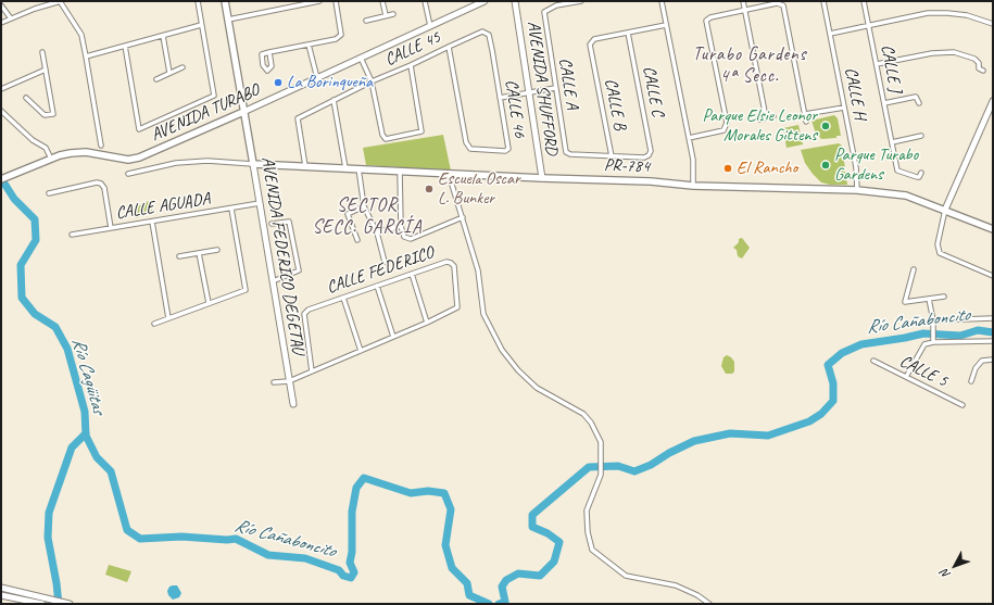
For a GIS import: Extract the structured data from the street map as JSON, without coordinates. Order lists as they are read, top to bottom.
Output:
{
  "streets": {
    "main road": ["AVENIDA TURABO", "PR-784", "AVENIDA FEDERICO DEGETAU"],
    "street": [
      "CALLE 45",
      "CALLE J",
      "CALLE A",
      "AVENIDA SHUFFORD",
      "CALLE C",
      "CALLE H",
      "CALLE B",
      "CALLE 46",
      "CALLE AGUADA",
      "CALLE FEDERICO",
      "CALLE 5"
    ]
  },
  "crossings": [
    ["CALLE 45", "CALLE 46"],
    ["CALLE 45", "PR-784"],
    ["CALLE A", "CALLE C"],
    ["CALLE A", "CALLE B"],
    ["AVENIDA SHUFFORD", "PR-784"],
    ["CALLE C", "CALLE B"],
    ["CALLE H", "PR-784"],
    ["AVENIDA TURABO", "AVENIDA FEDERICO DEGETAU"],
    ["PR-784", "AVENIDA FEDERICO DEGETAU"],
    ["CALLE AGUADA", "AVENIDA FEDERICO DEGETAU"],
    ["AVENIDA FEDERICO DEGETAU", "CALLE FEDERICO"]
  ],
  "districts": ["Turabo Gardens 4ª Secc.", "SECTOR SECC. GARCÍA"],
  "water": ["Río Cañaboncito", "Río Cagüitas"],
  "places": [
    "La Borinqueña",
    "Parque Elsie Leonor Morales Gittens",
    "Parque Turabo Gardens",
    "El Rancho",
    "Escuela Oscar L. Bunker"
  ],
  "north": "bottom left"
}
